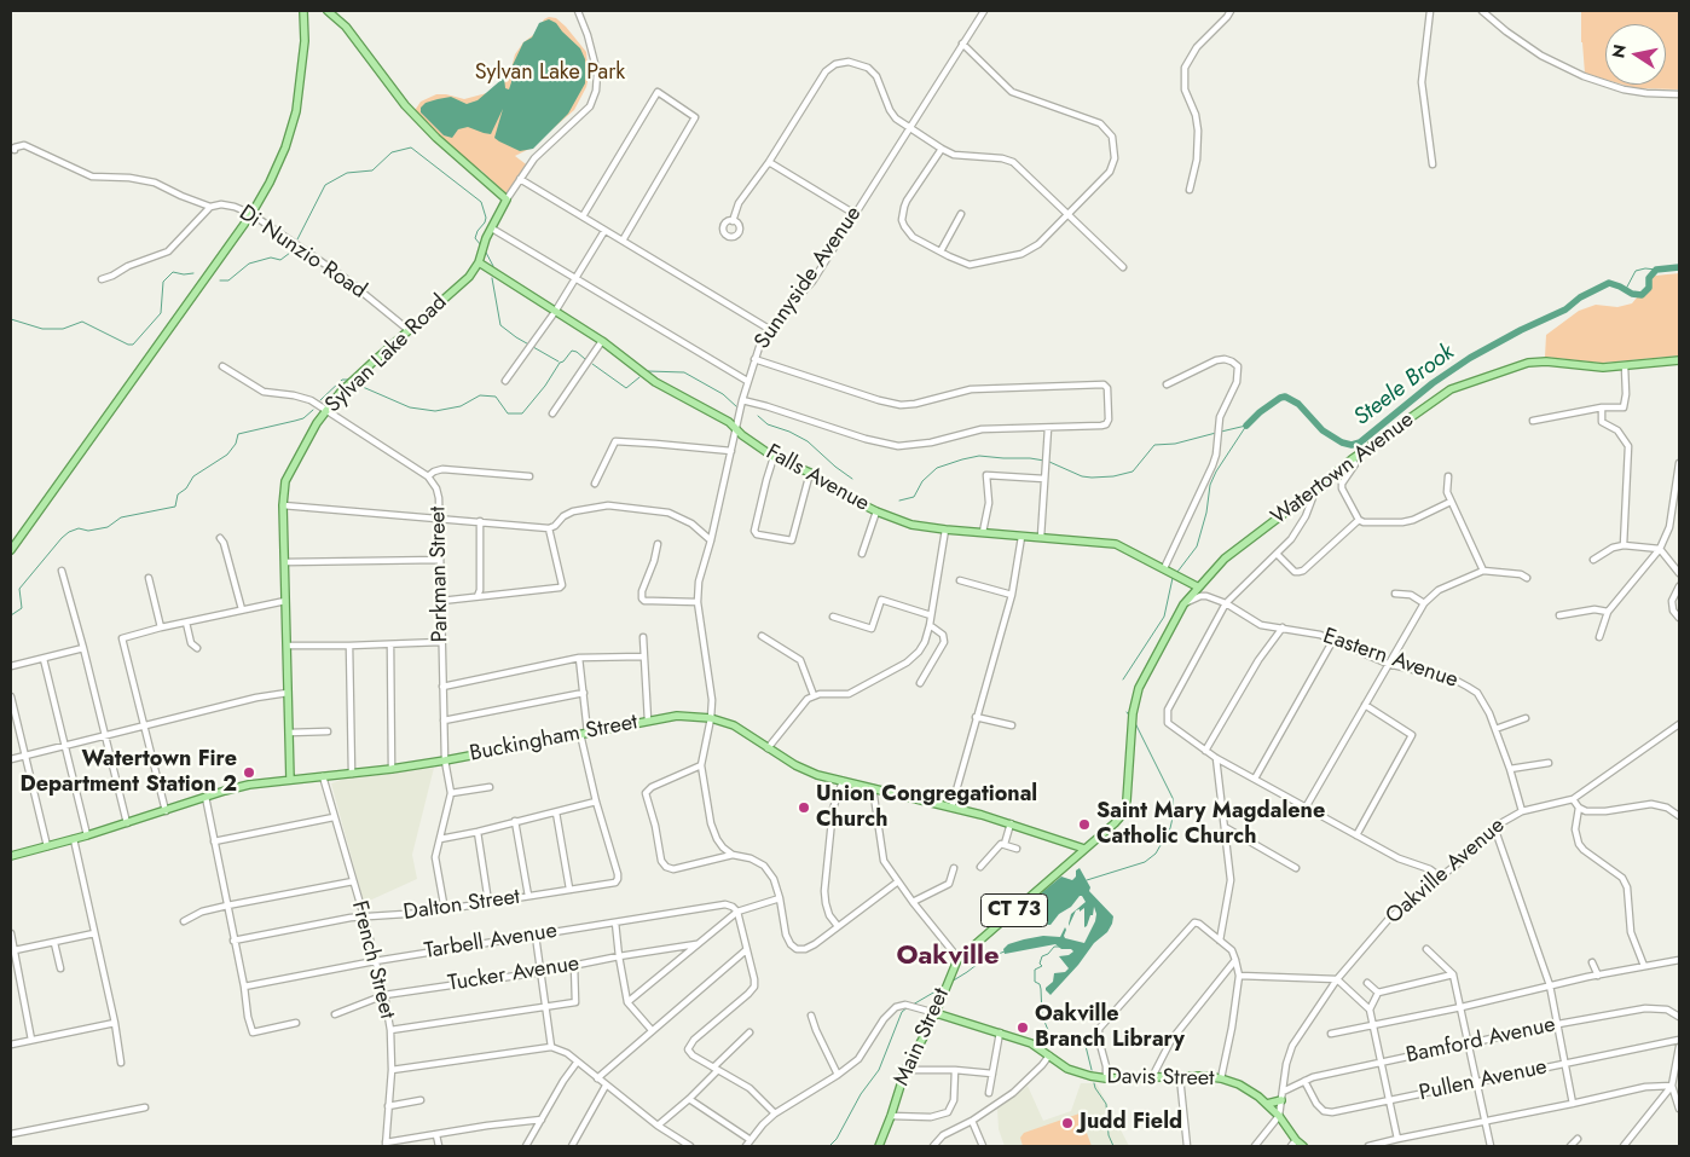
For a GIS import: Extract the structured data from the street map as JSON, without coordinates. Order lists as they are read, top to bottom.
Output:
{
  "streets": {
    "main road": [
      "Sylvan Lake Road",
      "Watertown Avenue",
      "Falls Avenue",
      "Buckingham Street",
      "CT 73",
      "Main Street",
      "Davis Street"
    ],
    "street": [
      "Di Nunzio Road",
      "Sunnyside Avenue",
      "Parkman Street",
      "Eastern Avenue",
      "Oakville Avenue",
      "Dalton Street",
      "Tarbell Avenue",
      "French Street",
      "Tucker Avenue",
      "Bamford Avenue",
      "Pullen Avenue"
    ]
  },
  "crossings": [
    ["Di Nunzio Road", "Sylvan Lake Road"],
    ["Sunnyside Avenue", "Falls Avenue"],
    ["Sunnyside Avenue", "Buckingham Street"],
    ["Sylvan Lake Road", "Falls Avenue"],
    ["Sylvan Lake Road", "Parkman Street"],
    ["Sylvan Lake Road", "Buckingham Street"],
    ["Watertown Avenue", "Falls Avenue"],
    ["Watertown Avenue", "Eastern Avenue"],
    ["Watertown Avenue", "Main Street"],
    ["Parkman Street", "Buckingham Street"],
    ["Eastern Avenue", "Oakville Avenue"],
    ["Buckingham Street", "French Street"],
    ["Buckingham Street", "Main Street"],
    ["Oakville Avenue", "Bamford Avenue"],
    ["Oakville Avenue", "Davis Street"],
    ["Dalton Street", "French Street"],
    ["Tarbell Avenue", "French Street"],
    ["French Street", "Tucker Avenue"],
    ["Main Street", "Davis Street"],
    ["Bamford Avenue", "Pullen Avenue"]
  ],
  "districts": ["Oakville"],
  "water": ["Steele Brook"],
  "parks": ["Sylvan Lake Park"],
  "places": [
    "Watertown Fire Department Station 2",
    "Union Congregational Church",
    "Saint Mary Magdalene Catholic Church",
    "Oakville Branch Library",
    "Judd Field"
  ],
  "north": "left"
}
